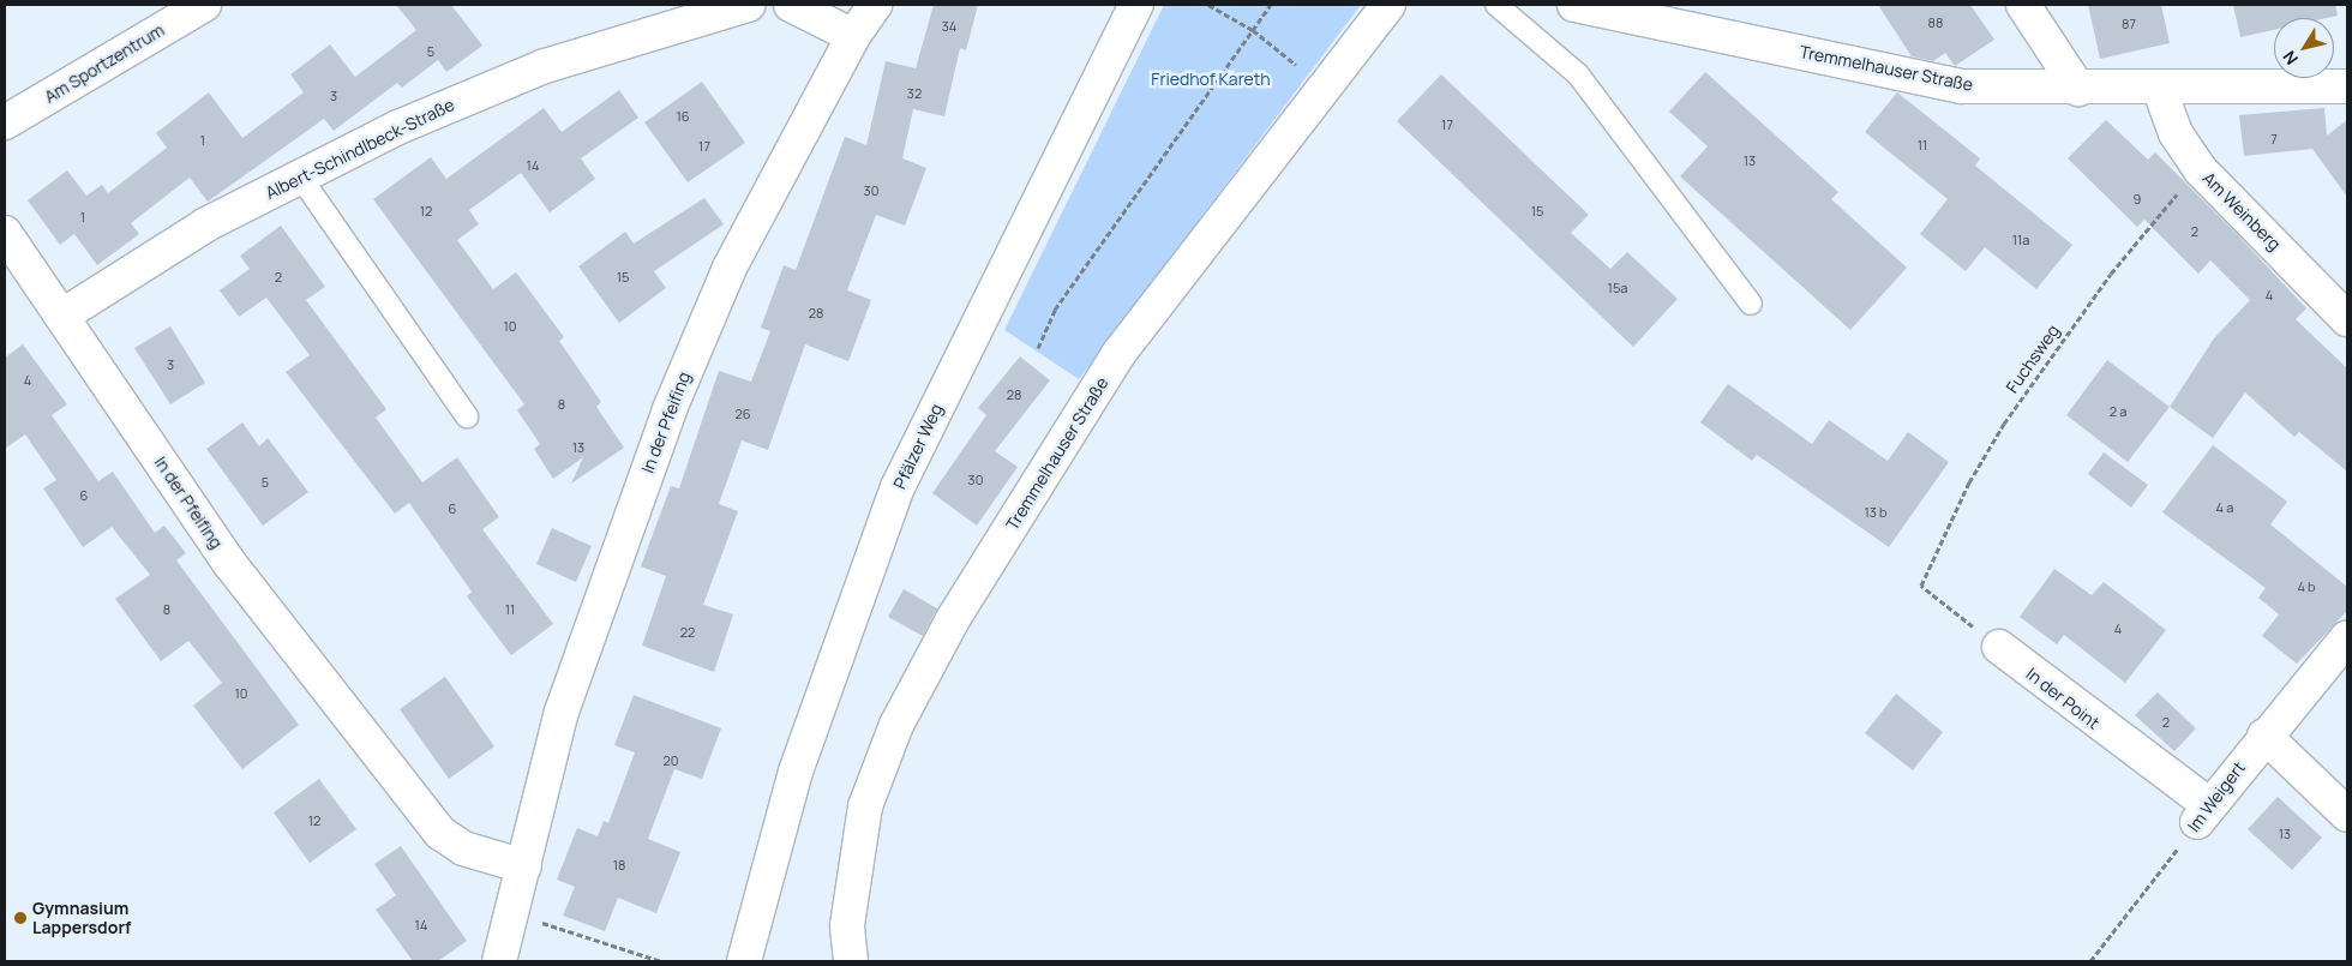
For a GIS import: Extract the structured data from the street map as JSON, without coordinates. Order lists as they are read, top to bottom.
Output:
{
  "streets": {
    "street": [
      "Am Sportzentrum",
      "Tremmelhauser Straße",
      "Albert-Schindlbeck-Straße",
      "Am Weinberg",
      "In der Pfeifing",
      "Pfälzer Weg",
      "In der Point",
      "Im Weigert"
    ],
    "path": ["Fuchsweg"]
  },
  "crossings": [
    ["Tremmelhauser Straße", "Am Weinberg"],
    ["Albert-Schindlbeck-Straße", "In der Pfeifing"],
    ["Am Weinberg", "Fuchsweg"],
    ["Fuchsweg", "In der Point"],
    ["In der Point", "Im Weigert"]
  ],
  "parks": ["Friedhof Kareth"],
  "places": ["Gymnasium Lappersdorf"],
  "house_numbers": [
    "88",
    "87",
    "34",
    "5",
    "32",
    "3",
    "16",
    "17",
    "7",
    "1",
    "11",
    "17",
    "13",
    "14",
    "30",
    "9",
    "12",
    "15",
    "1",
    "2",
    "11a",
    "2",
    "15",
    "15a",
    "4",
    "28",
    "10",
    "3",
    "4",
    "28",
    "8",
    "2 a",
    "26",
    "13",
    "30",
    "5",
    "6",
    "4 a",
    "6",
    "13 b",
    "4 b",
    "8",
    "11",
    "4",
    "22",
    "10",
    "2",
    "20",
    "12",
    "13",
    "18",
    "14"
  ],
  "north": "bottom left"
}
